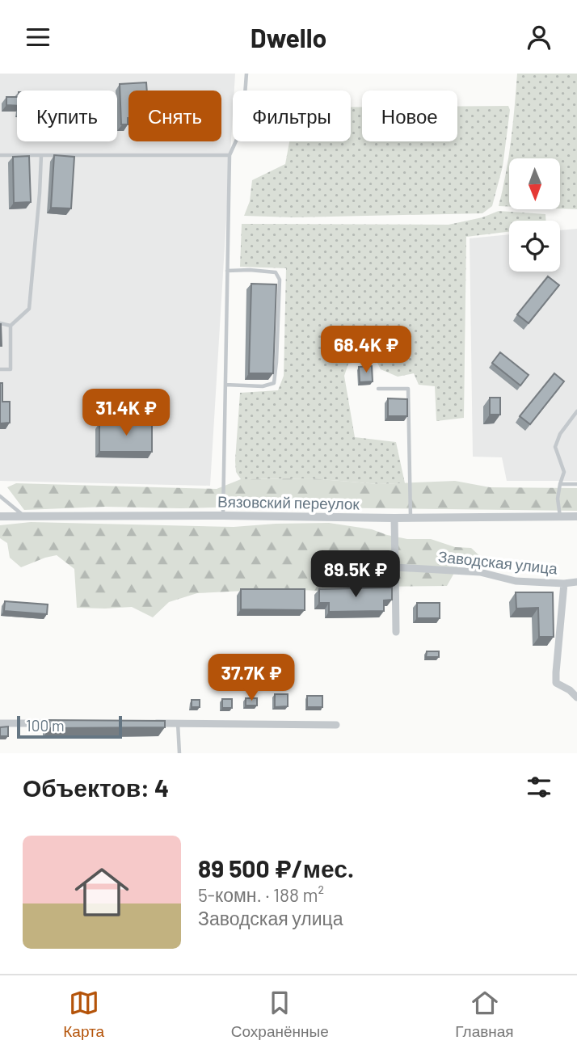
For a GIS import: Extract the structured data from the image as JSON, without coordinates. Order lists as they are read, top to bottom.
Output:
{
  "streets": {
    "street": ["Вязовский переулок", "Заводская улица"]
  },
  "scale_bar": "100 m",
  "north": "bottom",
  "page": {
    "header": "Dwello",
    "chip": [
      "Купить",
      "Снять",
      "Фильтры",
      "Новое"
    ],
    "price": [
      "68.4K ₽",
      "31.4K ₽",
      "89.5K ₽",
      "37.7K ₽"
    ],
    "scale": "100 m",
    "heading": "Объектов: 4",
    "list": [
      {
        "name": "89 500 ₽/мес.",
        "note": "5-комн. · 188 m² · Заводская улица"
      }
    ],
    "tabs": ["Карта", "Сохранённые", "Главная"]
  }
}
